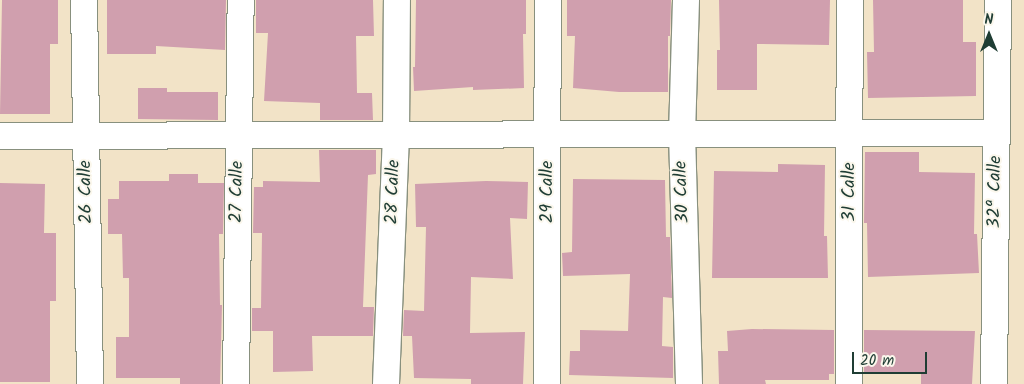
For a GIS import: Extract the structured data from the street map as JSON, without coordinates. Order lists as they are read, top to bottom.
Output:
{
  "streets": {
    "street": [
      "26 Calle",
      "27 Calle",
      "28 Calle",
      "29 Calle",
      "30 Calle",
      "31 Calle",
      "32ª Calle"
    ]
  },
  "scale_bar": "20 m",
  "north": "top"
}
